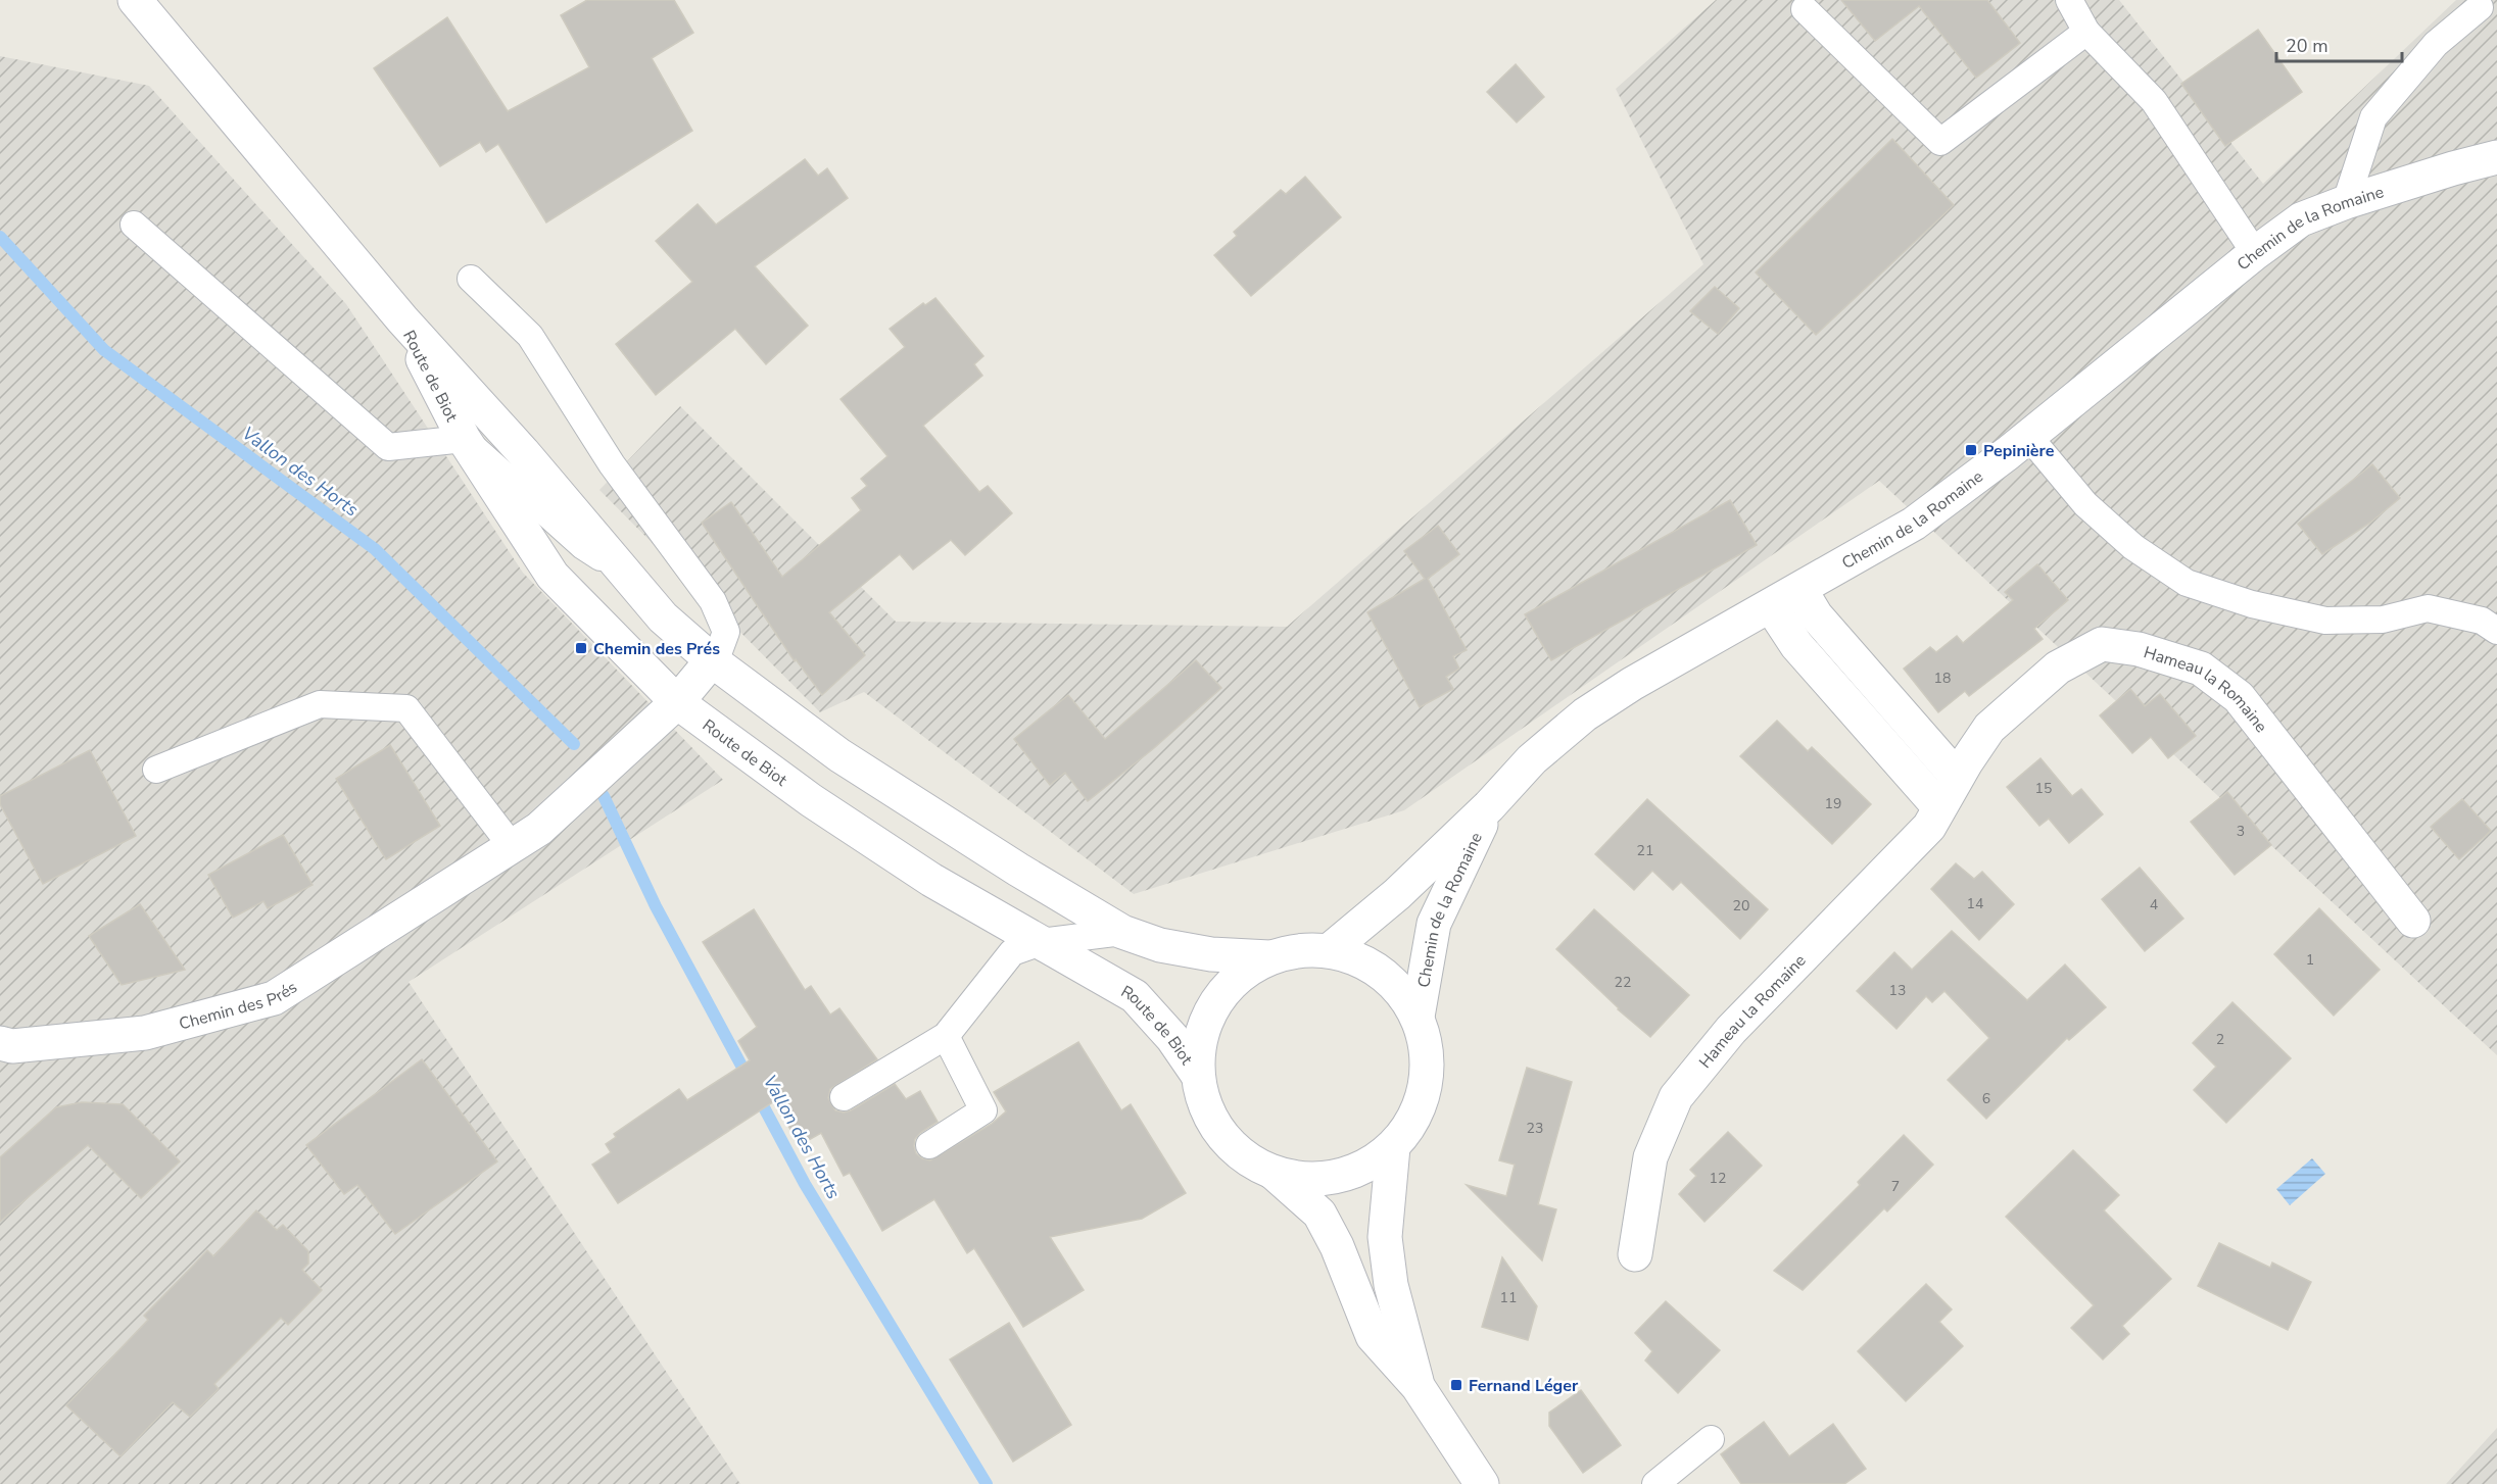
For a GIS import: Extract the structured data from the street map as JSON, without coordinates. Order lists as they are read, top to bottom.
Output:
{
  "streets": {
    "street": [
      "Chemin de la Romaine",
      "Route de Biot",
      "Hameau la Romaine",
      "Chemin des Prés"
    ]
  },
  "crossings": [
    ["Route de Biot", "Chemin des Prés"]
  ],
  "water": ["Vallon des Horts"],
  "places": {
    "transit": ["Pepinière", "Chemin des Prés", "Fernand Léger"]
  },
  "house_numbers": [
    "18",
    "15",
    "19",
    "3",
    "21",
    "14",
    "4",
    "20",
    "1",
    "22",
    "13",
    "2",
    "6",
    "23",
    "12",
    "7",
    "11"
  ],
  "scale_bar": "20 m"
}
